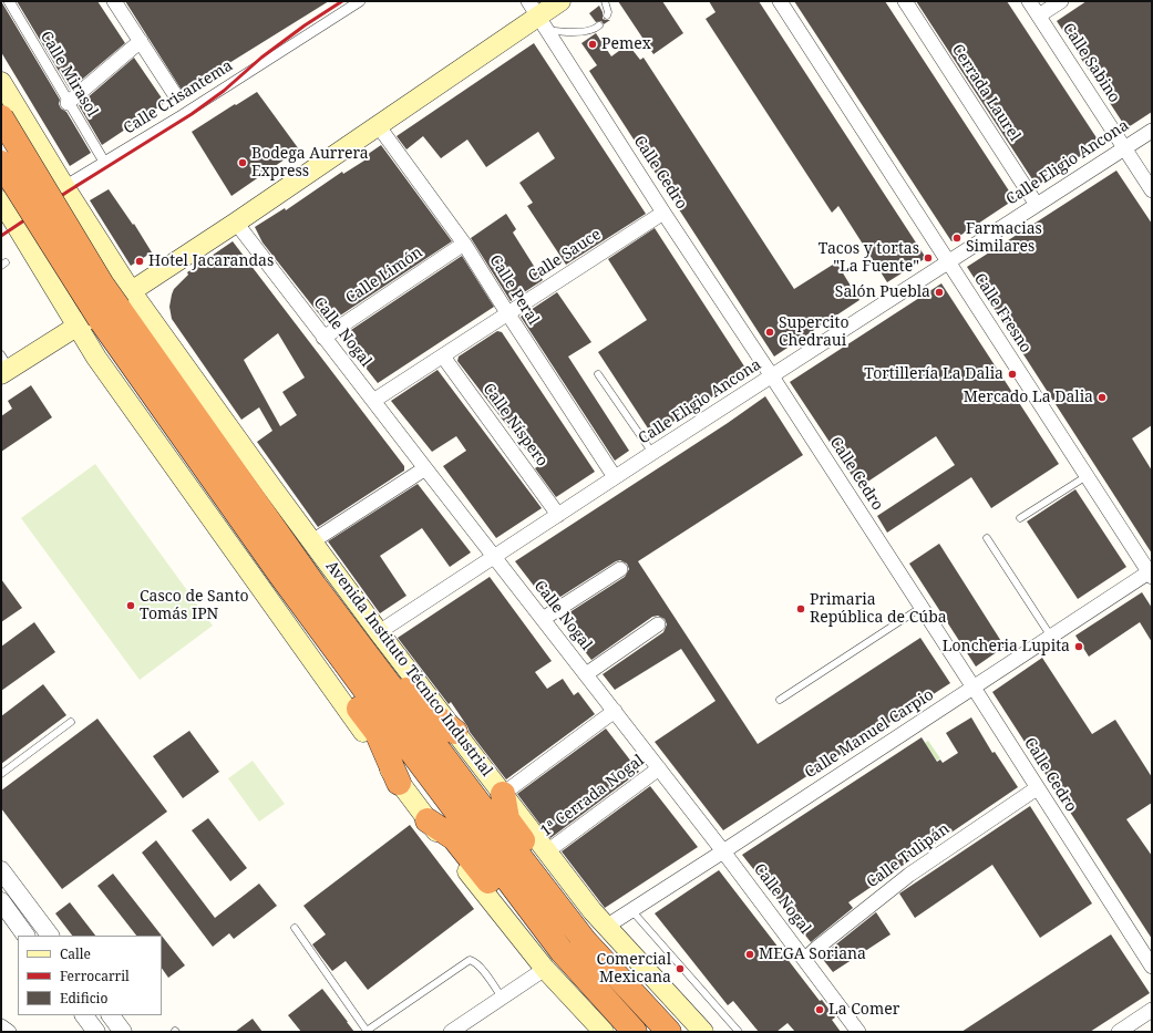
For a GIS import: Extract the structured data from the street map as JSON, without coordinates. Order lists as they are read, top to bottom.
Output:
{
  "streets": {
    "main road": ["Avenida Instituto Técnico Industrial"],
    "street": [
      "Calle Sabino",
      "Calle Mirasol",
      "Cerrada Laurel",
      "Calle Crisantema",
      "Calle Eligio Ancona",
      "Calle Cedro",
      "Calle Sauce",
      "Calle Limón",
      "Calle Peral",
      "Calle Fresno",
      "Calle Nogal",
      "Calle Níspero",
      "Calle Manuel Carpio",
      "1ª Cerrada Nogal",
      "Calle Tulipán"
    ]
  },
  "crossings": [
    ["Calle Sabino", "Calle Eligio Ancona"],
    ["Calle Mirasol", "Calle Crisantema"],
    ["Cerrada Laurel", "Calle Eligio Ancona"],
    ["Calle Crisantema", "Avenida Instituto Técnico Industrial"],
    ["Calle Eligio Ancona", "Calle Cedro"],
    ["Calle Eligio Ancona", "Calle Peral"],
    ["Calle Eligio Ancona", "Calle Fresno"],
    ["Calle Eligio Ancona", "Calle Nogal"],
    ["Calle Eligio Ancona", "Calle Níspero"],
    ["Calle Eligio Ancona", "Avenida Instituto Técnico Industrial"],
    ["Calle Cedro", "Calle Sauce"],
    ["Calle Cedro", "Calle Manuel Carpio"],
    ["Calle Cedro", "Calle Tulipán"],
    ["Calle Sauce", "Calle Peral"],
    ["Calle Sauce", "Calle Nogal"],
    ["Calle Sauce", "Calle Níspero"],
    ["Calle Limón", "Calle Peral"],
    ["Calle Limón", "Calle Nogal"],
    ["Calle Fresno", "Calle Manuel Carpio"],
    ["Calle Nogal", "Calle Manuel Carpio"],
    ["Calle Nogal", "1ª Cerrada Nogal"],
    ["Calle Nogal", "Calle Tulipán"],
    ["Avenida Instituto Técnico Industrial", "Calle Manuel Carpio"],
    ["Avenida Instituto Técnico Industrial", "1ª Cerrada Nogal"]
  ],
  "places": [
    "Pemex",
    "Bodega Aurrera Express",
    "Farmacias Similares",
    "Tacos y tortas \"La Fuente\"",
    "Hotel Jacarandas",
    "Salón Puebla",
    "Supercito Chedraui",
    "Tortillería La Dalia",
    "Mercado La Dalia",
    "Casco de Santo Tomás IPN",
    "Primaria República de Cúba",
    "Loncheria Lupita",
    "MEGA Soriana",
    "Comercial Mexicana",
    "La Comer"
  ],
  "legend": ["Calle", "Ferrocarril", "Edificio"]
}
